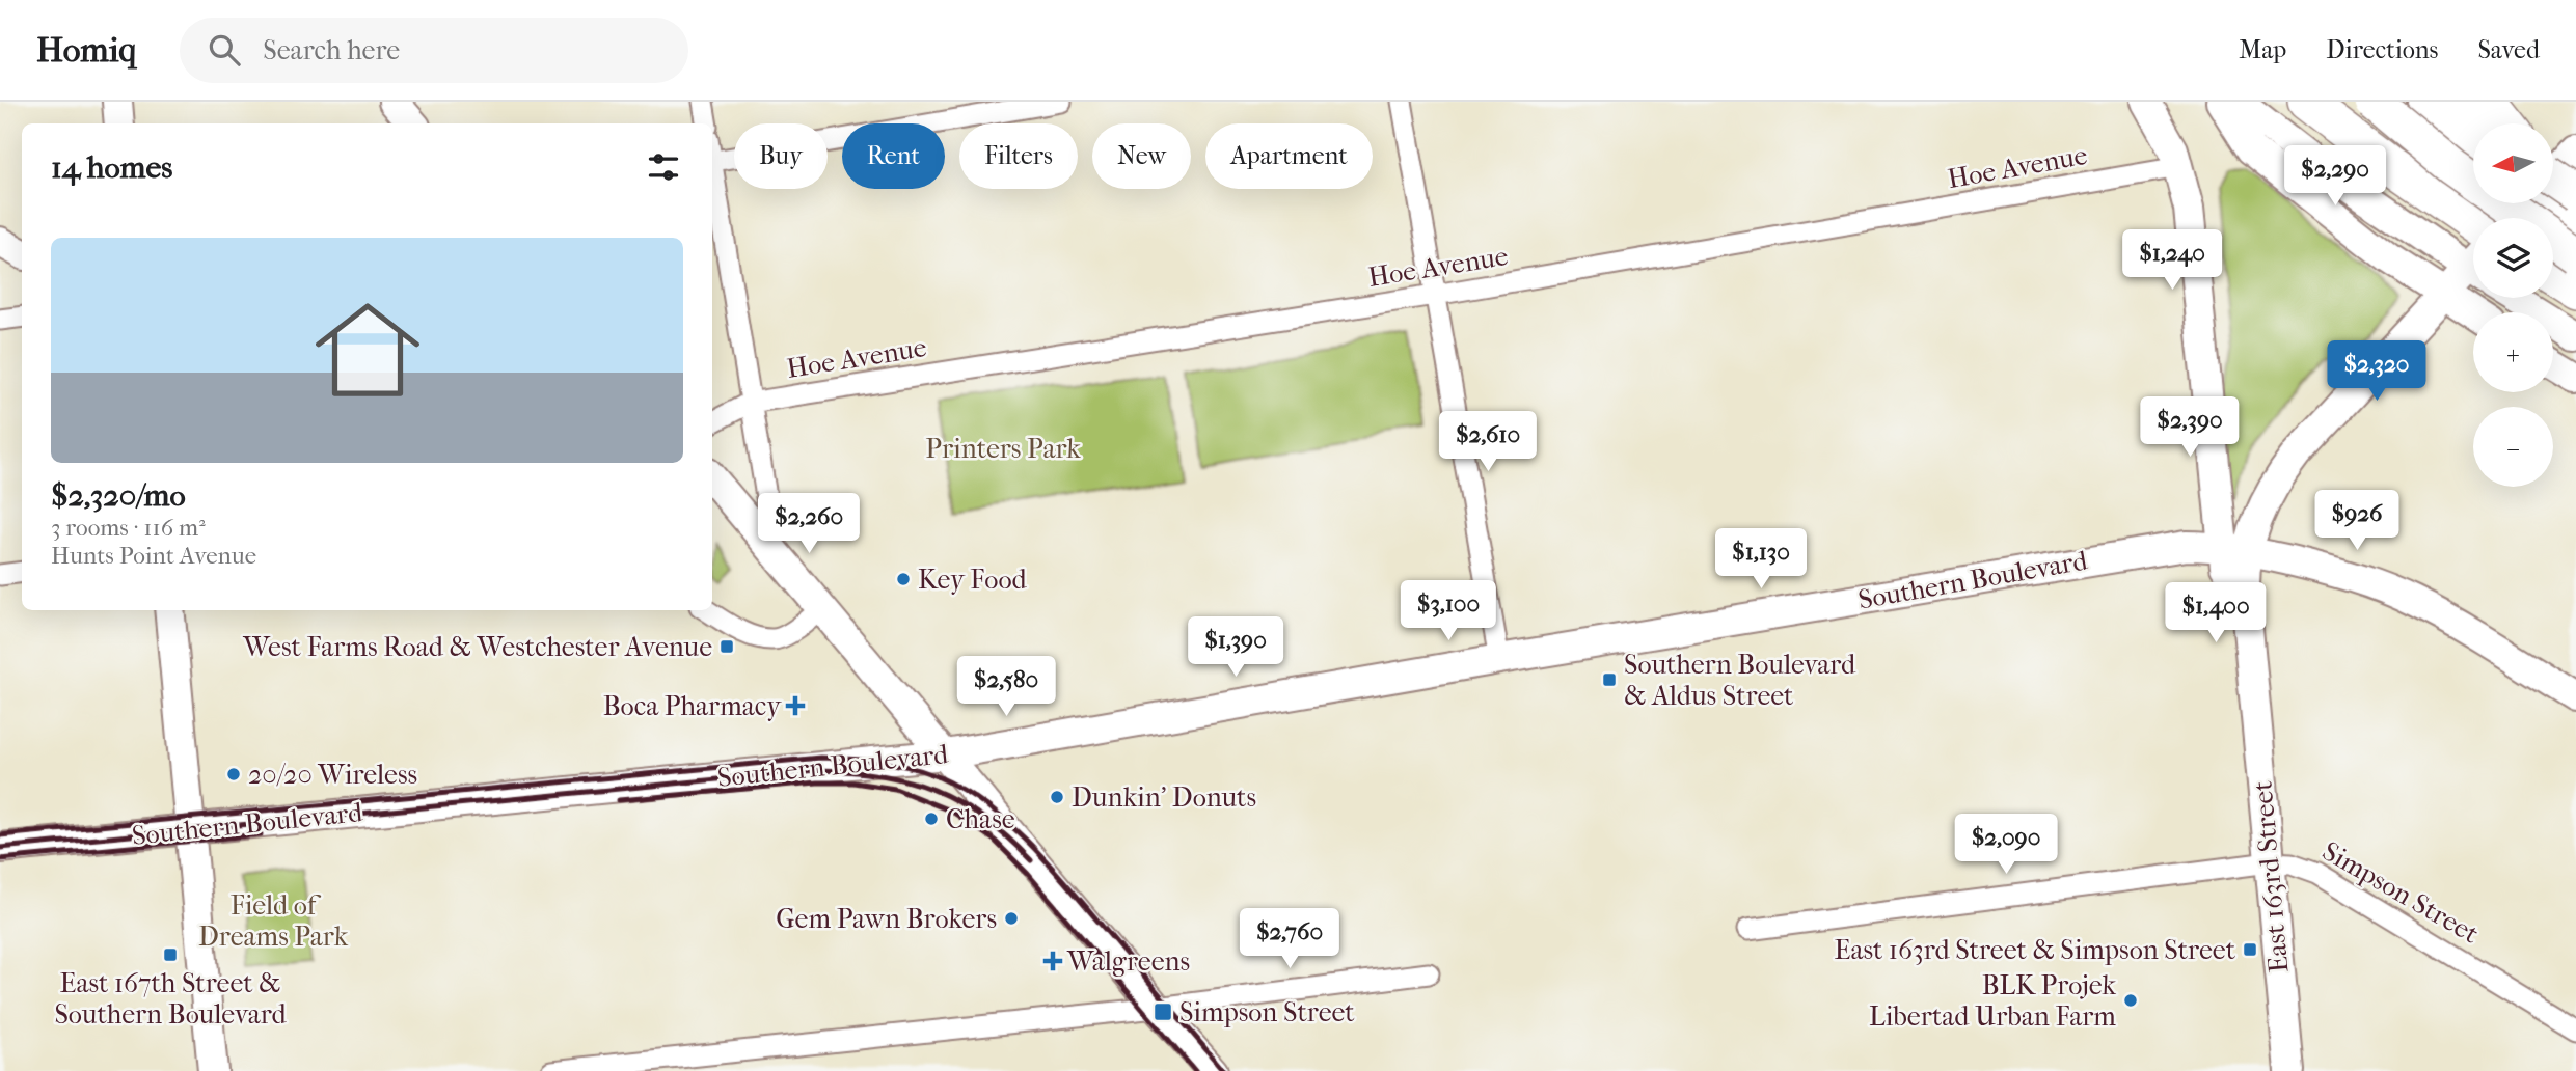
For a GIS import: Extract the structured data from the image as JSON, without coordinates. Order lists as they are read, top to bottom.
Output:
{
  "streets": {
    "main road": ["Southern Boulevard", "East 163rd Street"],
    "street": ["Hoe Avenue", "Simpson Street"]
  },
  "crossings": [
    ["Hoe Avenue", "East 163rd Street"],
    ["Southern Boulevard", "East 163rd Street"],
    ["East 163rd Street", "Simpson Street"]
  ],
  "parks": ["Printers Park", "Field of Dreams Park"],
  "places": {
    "other": [
      "Key Food",
      "20/20 Wireless",
      "Dunkin' Donuts",
      "Chase",
      "Gem Pawn Brokers",
      "BLK Projek Libertad Urban Farm"
    ],
    "transit": [
      "West Farms Road & Westchester Avenue",
      "Southern Boulevard & Aldus Street",
      "East 163rd Street & Simpson Street",
      "East 167th Street & Southern Boulevard",
      "Simpson Street"
    ],
    "health": ["Boca Pharmacy", "Walgreens"]
  },
  "north": "left",
  "page": {
    "header": "Homiq",
    "search": "Search here",
    "nav": ["Map", "Directions", "Saved"],
    "map_buttons": ["+", "−"],
    "chip": [
      "Buy",
      "Rent",
      "Filters",
      "New",
      "Apartment"
    ],
    "heading": "14 homes",
    "price": [
      "$2,290",
      "$1,240",
      "$2,320",
      "$2,390",
      "$2,610",
      "$926",
      "$2,260",
      "$1,130",
      "$3,100",
      "$1,400",
      "$1,390",
      "$2,580",
      "$2,090",
      "$2,760"
    ],
    "list": [
      {
        "name": "$2,320/mo",
        "note": "3 rooms · 116 m² · Hunts Point Avenue"
      }
    ]
  }
}
